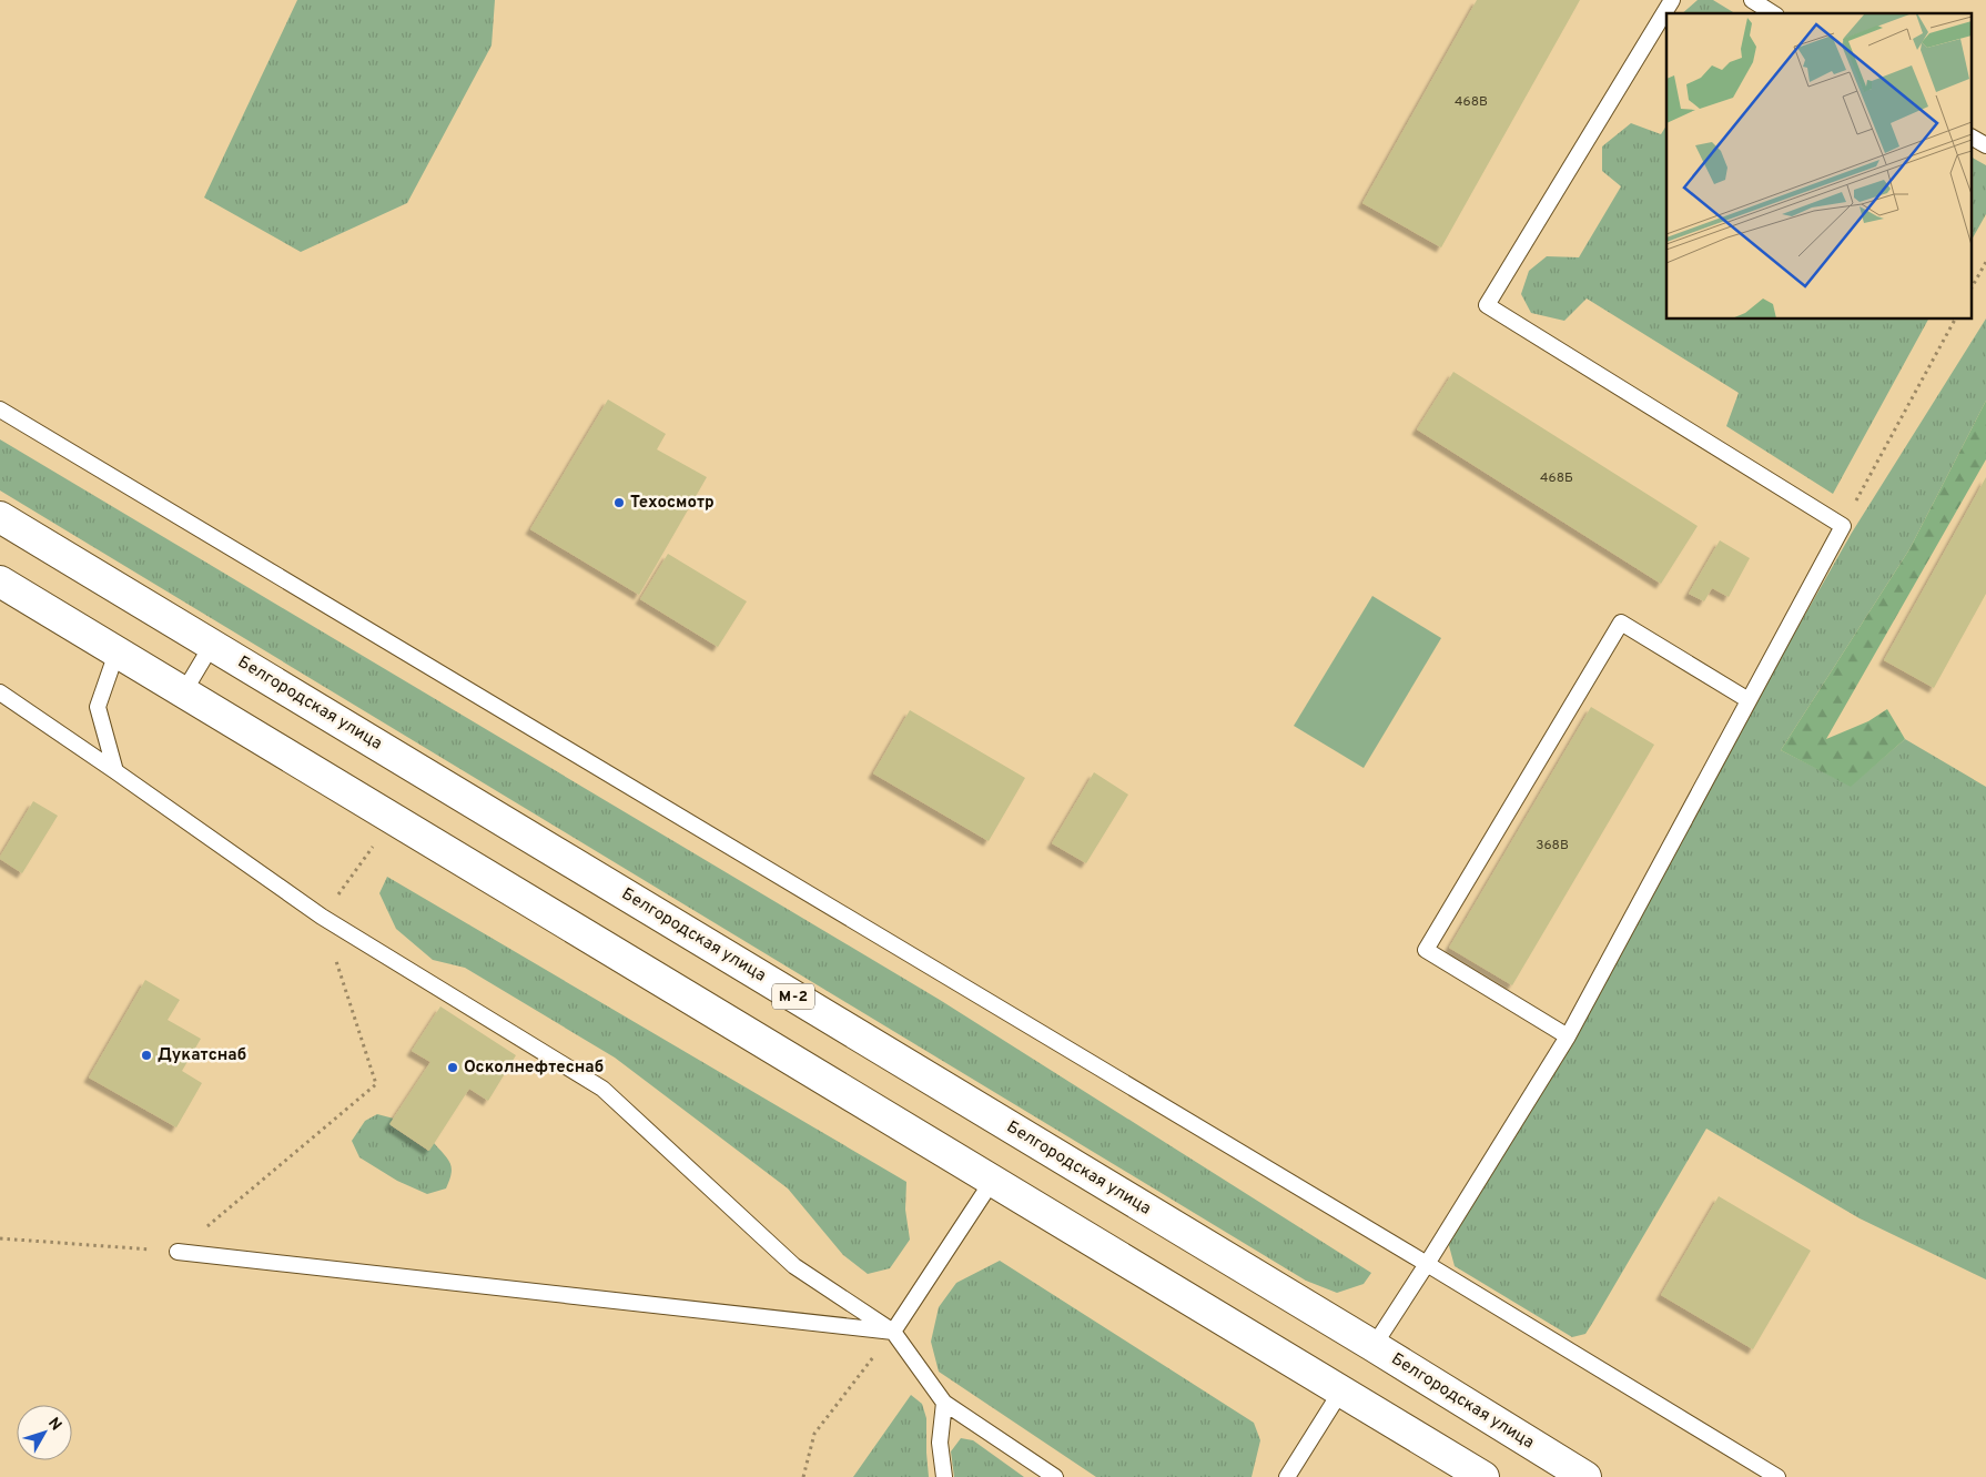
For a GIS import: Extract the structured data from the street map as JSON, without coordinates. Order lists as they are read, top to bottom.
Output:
{
  "streets": {
    "main road": ["Белгородская улица", "М-2"]
  },
  "places": ["Техосмотр", "Дукатснаб", "Осколнефтеснаб"],
  "house_numbers": ["468В", "468Б", "368В"],
  "north": "top right"
}
